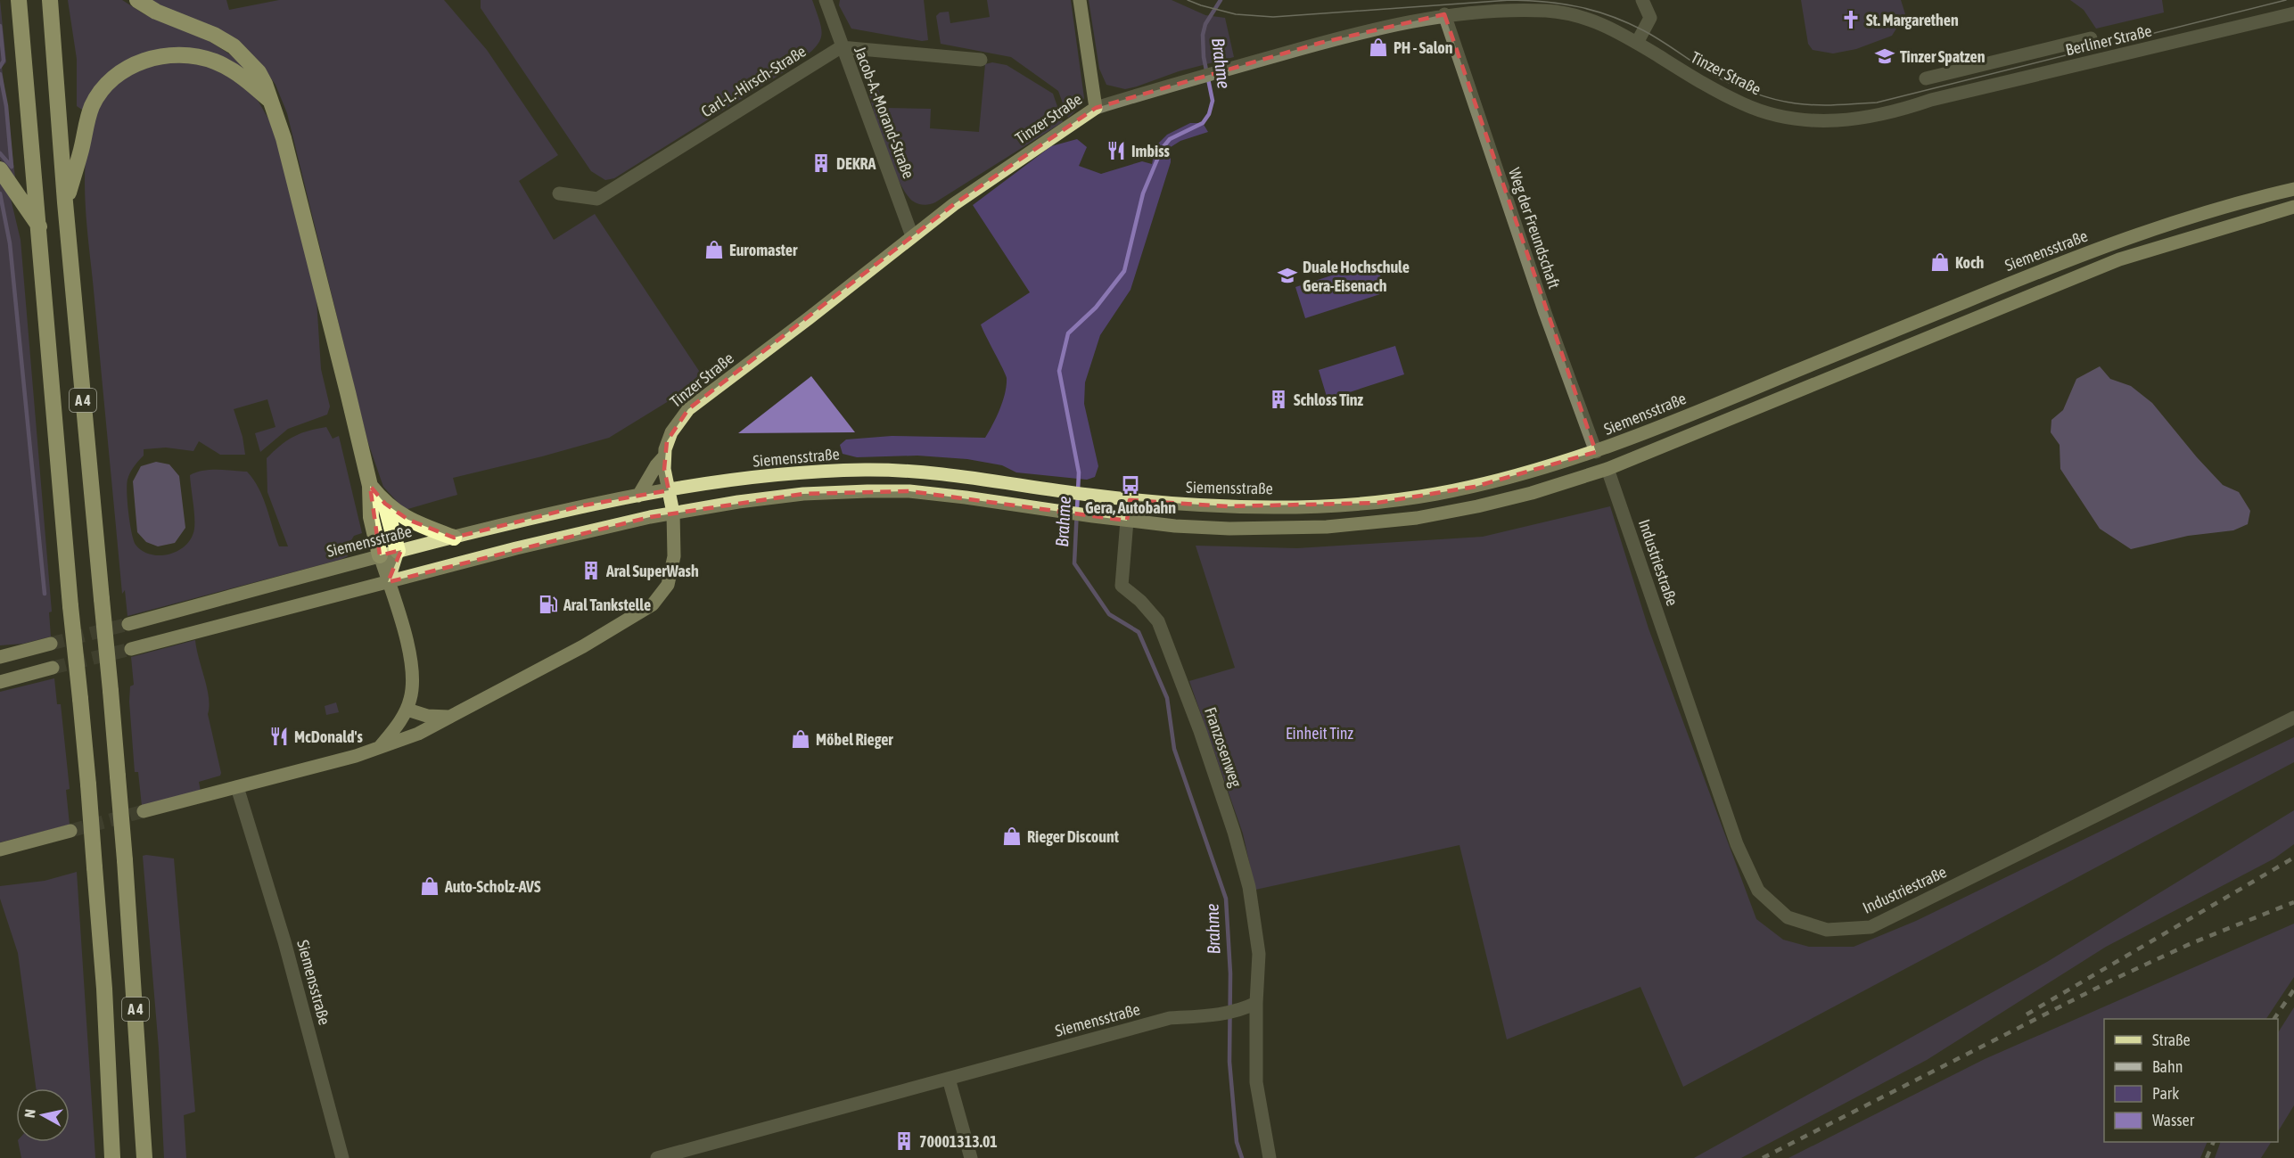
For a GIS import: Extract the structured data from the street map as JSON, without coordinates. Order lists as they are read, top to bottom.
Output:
{
  "streets": {
    "highway": ["A 4"],
    "main road": ["Tinzer Straße", "Siemensstraße"],
    "street": [
      "Berliner Straße",
      "Carl-L.-Hirsch-Straße",
      "Jacob-A.-Morand-Straße",
      "Weg der Freundschaft",
      "Industriestraße",
      "Franzosenweg"
    ]
  },
  "crossings": [
    ["Berliner Straße", "Tinzer Straße"],
    ["Tinzer Straße", "Jacob-A.-Morand-Straße"],
    ["Tinzer Straße", "Weg der Freundschaft"],
    ["Tinzer Straße", "Siemensstraße"],
    ["Carl-L.-Hirsch-Straße", "Jacob-A.-Morand-Straße"],
    ["Weg der Freundschaft", "Siemensstraße"],
    ["Siemensstraße", "Franzosenweg"]
  ],
  "water": ["Brahme"],
  "parks": ["Einheit Tinz"],
  "places": {
    "church": ["St. Margarethen"],
    "shop": [
      "PH - Salon",
      "Euromaster",
      "Koch",
      "Möbel Rieger",
      "Rieger Discount",
      "Auto-Scholz-AVS"
    ],
    "school or university": ["Tinzer Spatzen", "Duale Hochschule Gera-Eisenach"],
    "restaurant": ["Imbiss", "McDonald's"],
    "building": [
      "DEKRA",
      "Schloss Tinz",
      "Aral SuperWash",
      "70001313.01"
    ],
    "bus stop": ["Gera, Autobahn"],
    "fuel station": ["Aral Tankstelle"]
  },
  "legend": [
    "Straße",
    "Bahn",
    "Park",
    "Wasser"
  ],
  "north": "left"
}
